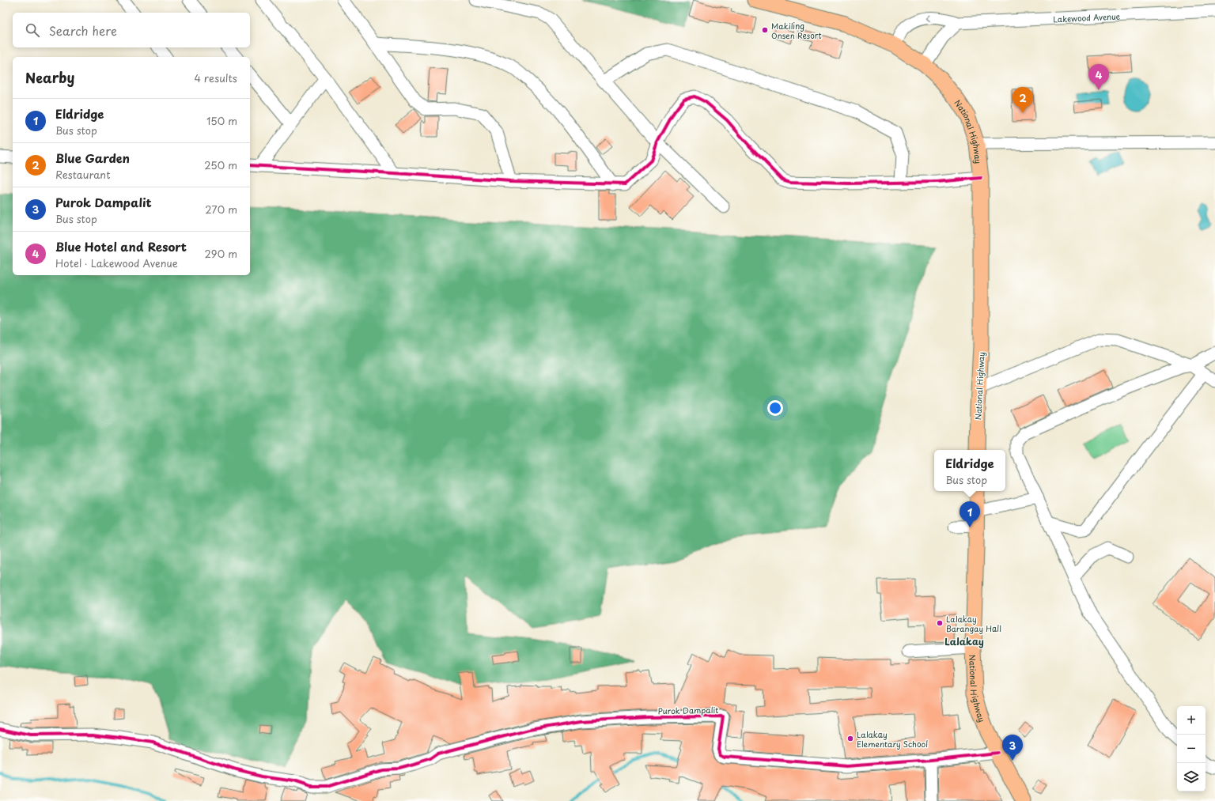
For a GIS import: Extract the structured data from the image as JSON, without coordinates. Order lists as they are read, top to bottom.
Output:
{
  "streets": {
    "main road": ["National Highway"],
    "street": ["Lakewood Avenue", "Purok Dampalit"]
  },
  "crossings": [
    ["Lakewood Avenue", "National Highway"],
    ["National Highway", "Purok Dampalit"]
  ],
  "districts": ["Lalakay"],
  "places": ["Makiling Onsen Resort", "Lalakay Barangay Hall", "Lalakay Elementary School"],
  "page": {
    "search": "Search here",
    "heading": ["Nearby", "4 results"],
    "pins": [
      "4",
      "2",
      "1",
      "3"
    ],
    "list": [
      {
        "mark": "1",
        "name": "Eldridge",
        "note": "Bus stop",
        "value": "150 m"
      },
      {
        "mark": "2",
        "name": "Blue Garden",
        "note": "Restaurant",
        "value": "250 m"
      },
      {
        "mark": "3",
        "name": "Purok Dampalit",
        "note": "Bus stop",
        "value": "270 m"
      },
      {
        "mark": "4",
        "name": "Blue Hotel and Resort",
        "note": "Hotel · Lakewood Avenue",
        "value": "290 m"
      }
    ],
    "popup": ["Eldridge", "Bus stop"],
    "map_buttons": ["+", "−"]
  }
}
